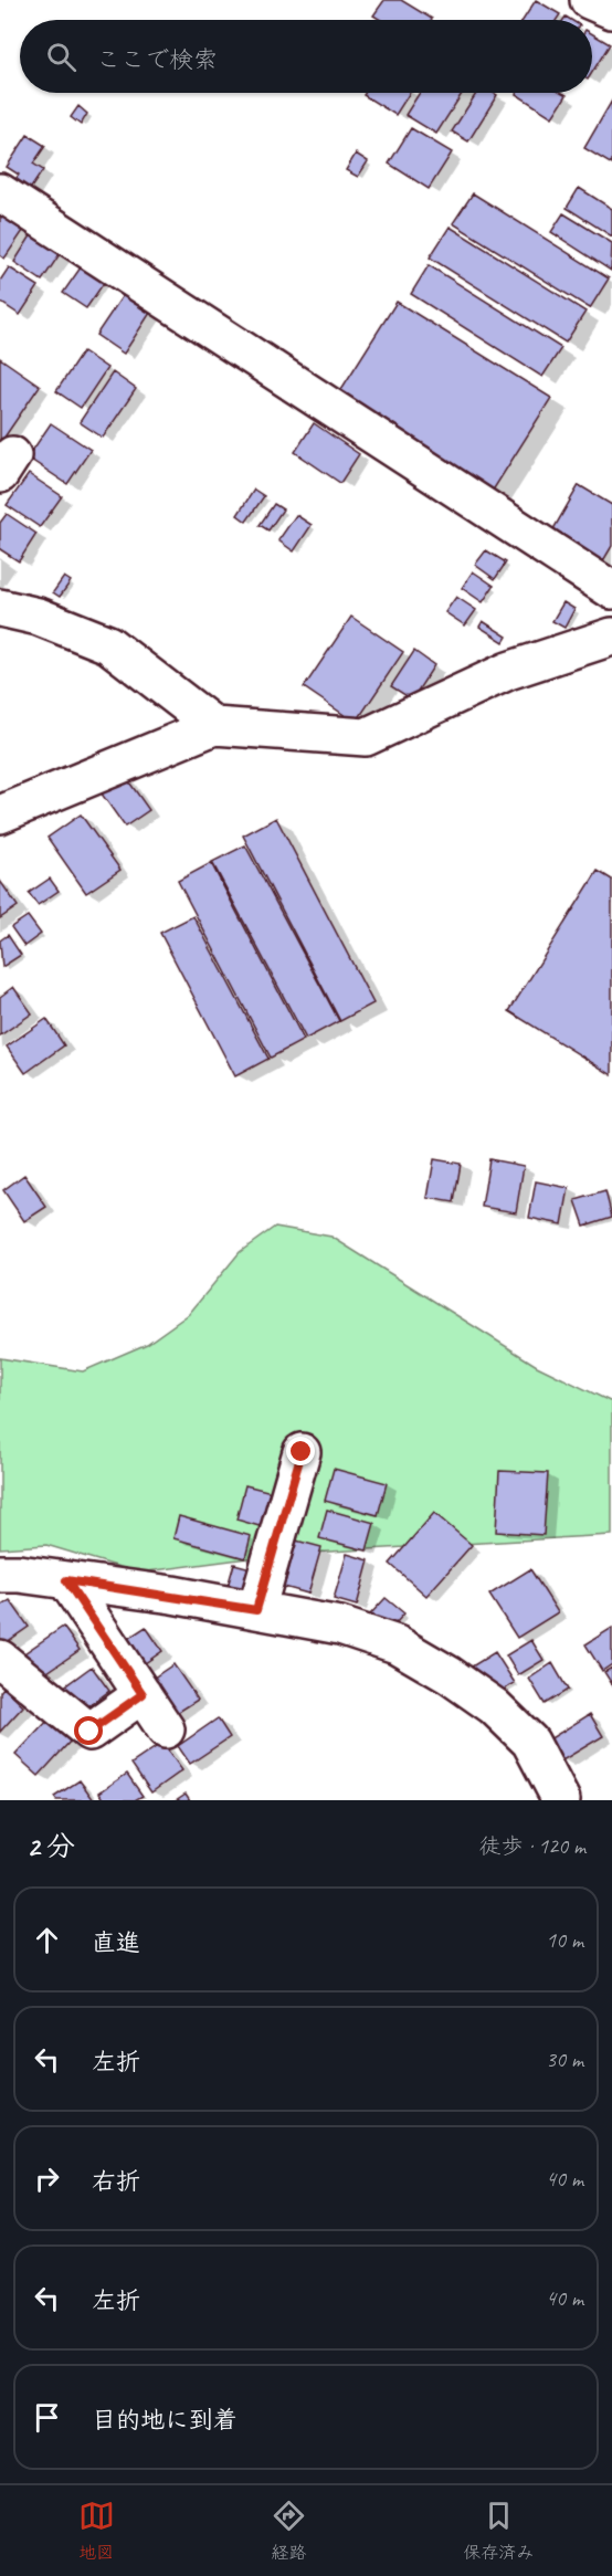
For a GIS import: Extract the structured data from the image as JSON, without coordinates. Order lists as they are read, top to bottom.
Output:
{
  "page": {
    "search": "ここで検索",
    "heading": ["2 分", "徒歩 · 120 m"],
    "list": [
      ["直進", "10 m"],
      ["左折", "30 m"],
      ["右折", "40 m"],
      ["左折", "40 m"],
      "目的地に到着"
    ],
    "nav": ["地図", "経路", "保存済み"]
  }
}
